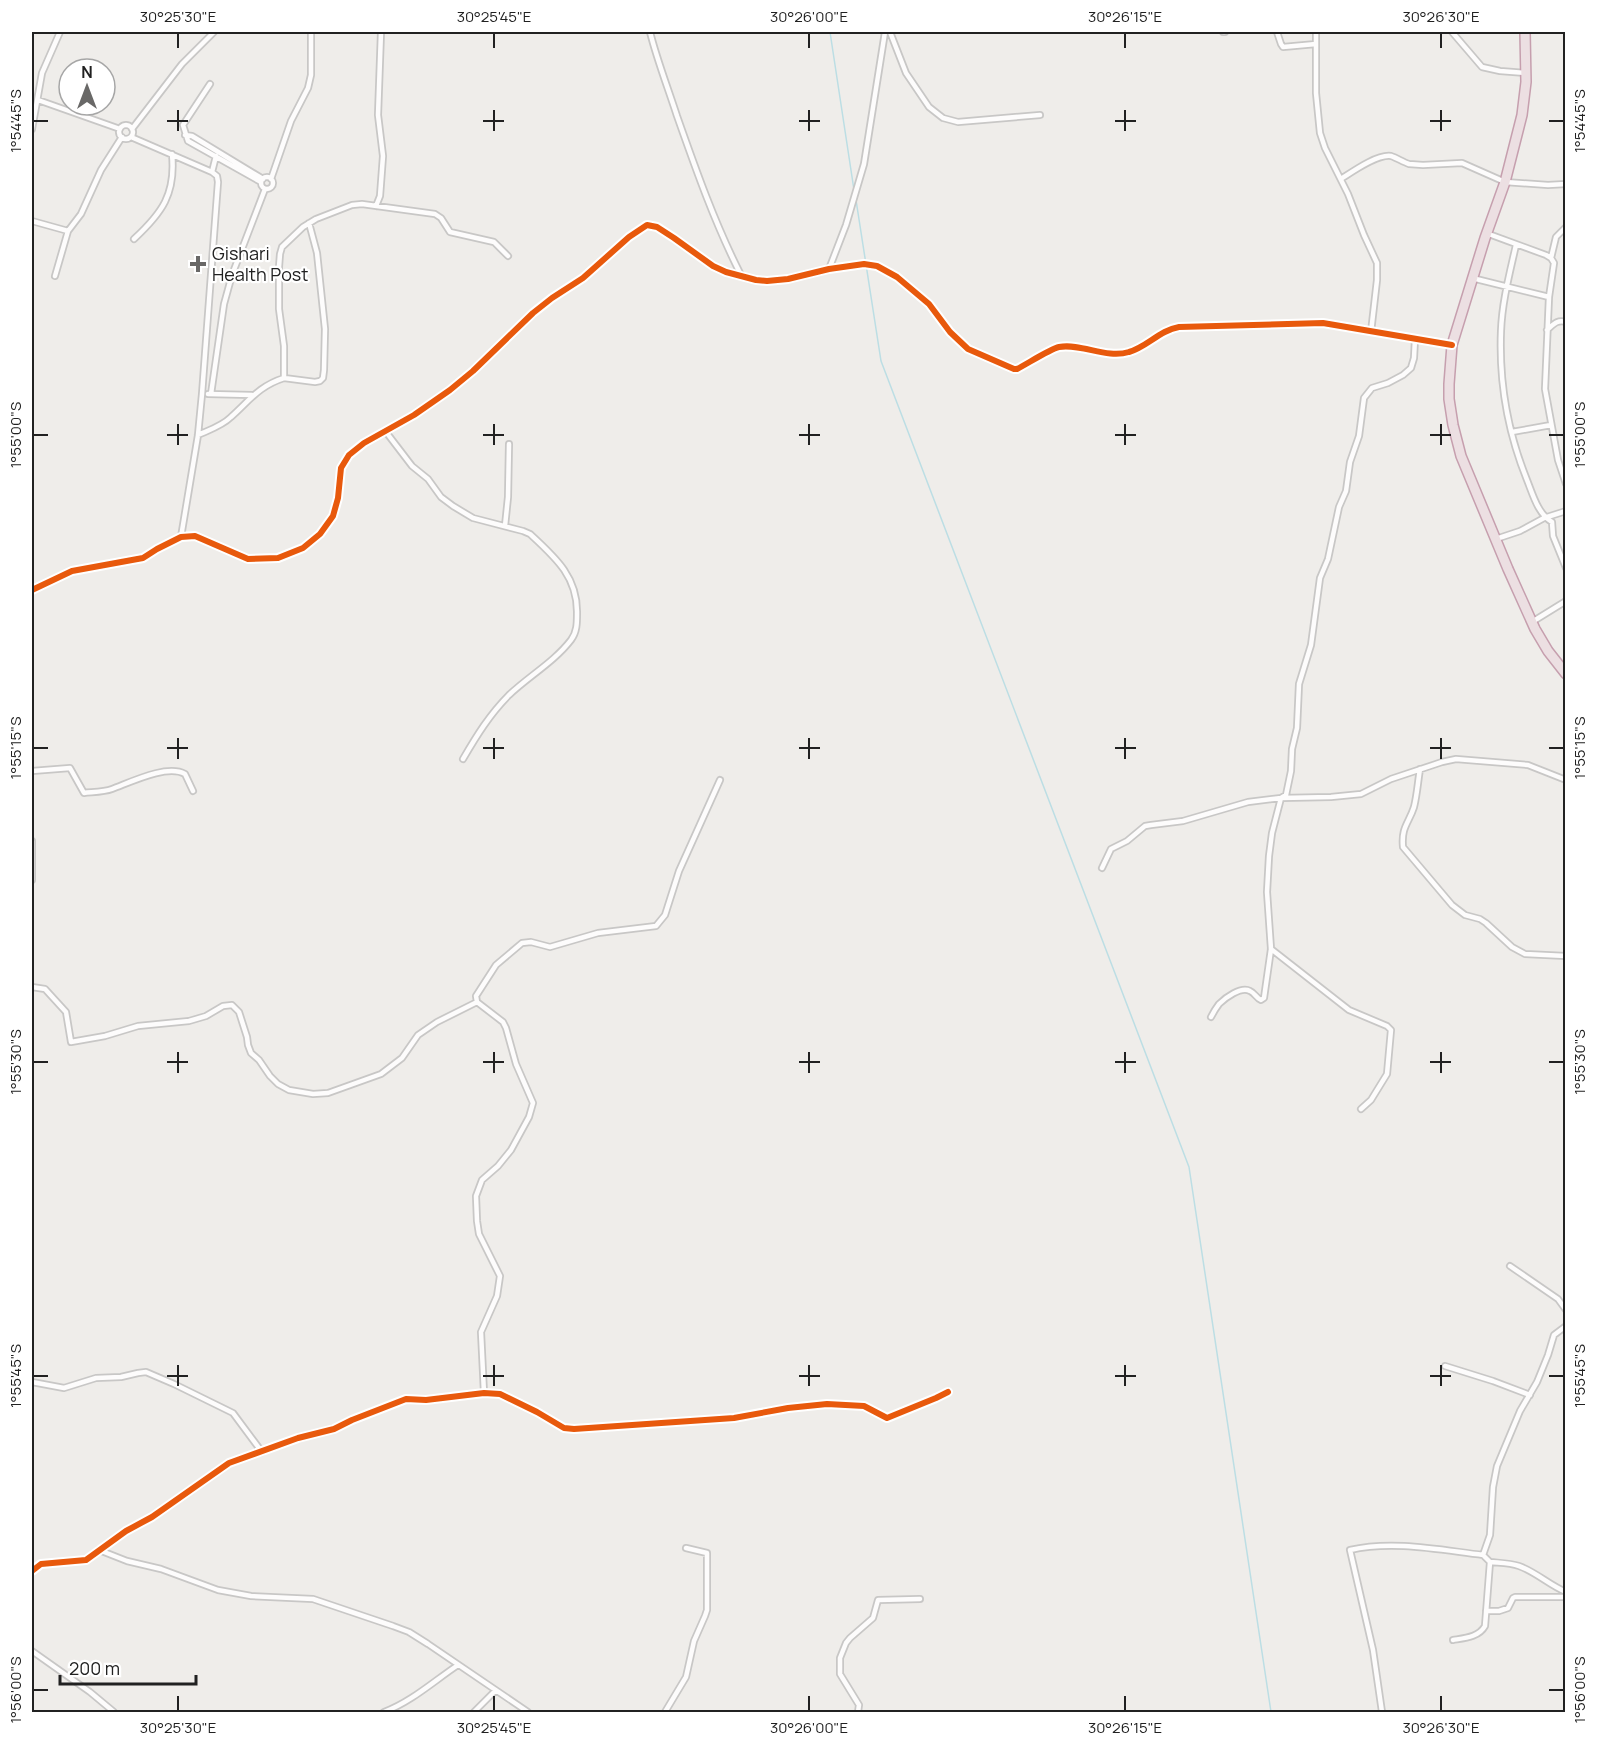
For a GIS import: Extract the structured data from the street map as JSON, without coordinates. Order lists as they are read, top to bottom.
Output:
{
  "places": {
    "health": ["Gishari Health Post"]
  },
  "scale_bar": "200 m",
  "north": "top",
  "coordinates": [
    "30°25'30\"E",
    "30°25'45\"E",
    "30°26'00\"E",
    "30°26'15\"E",
    "30°26'30\"E",
    "1°54'45\"S",
    "1°55'00\"S",
    "1°55'15\"S",
    "1°55'30\"S",
    "1°55'45\"S",
    "1°56'00\"S"
  ]
}
